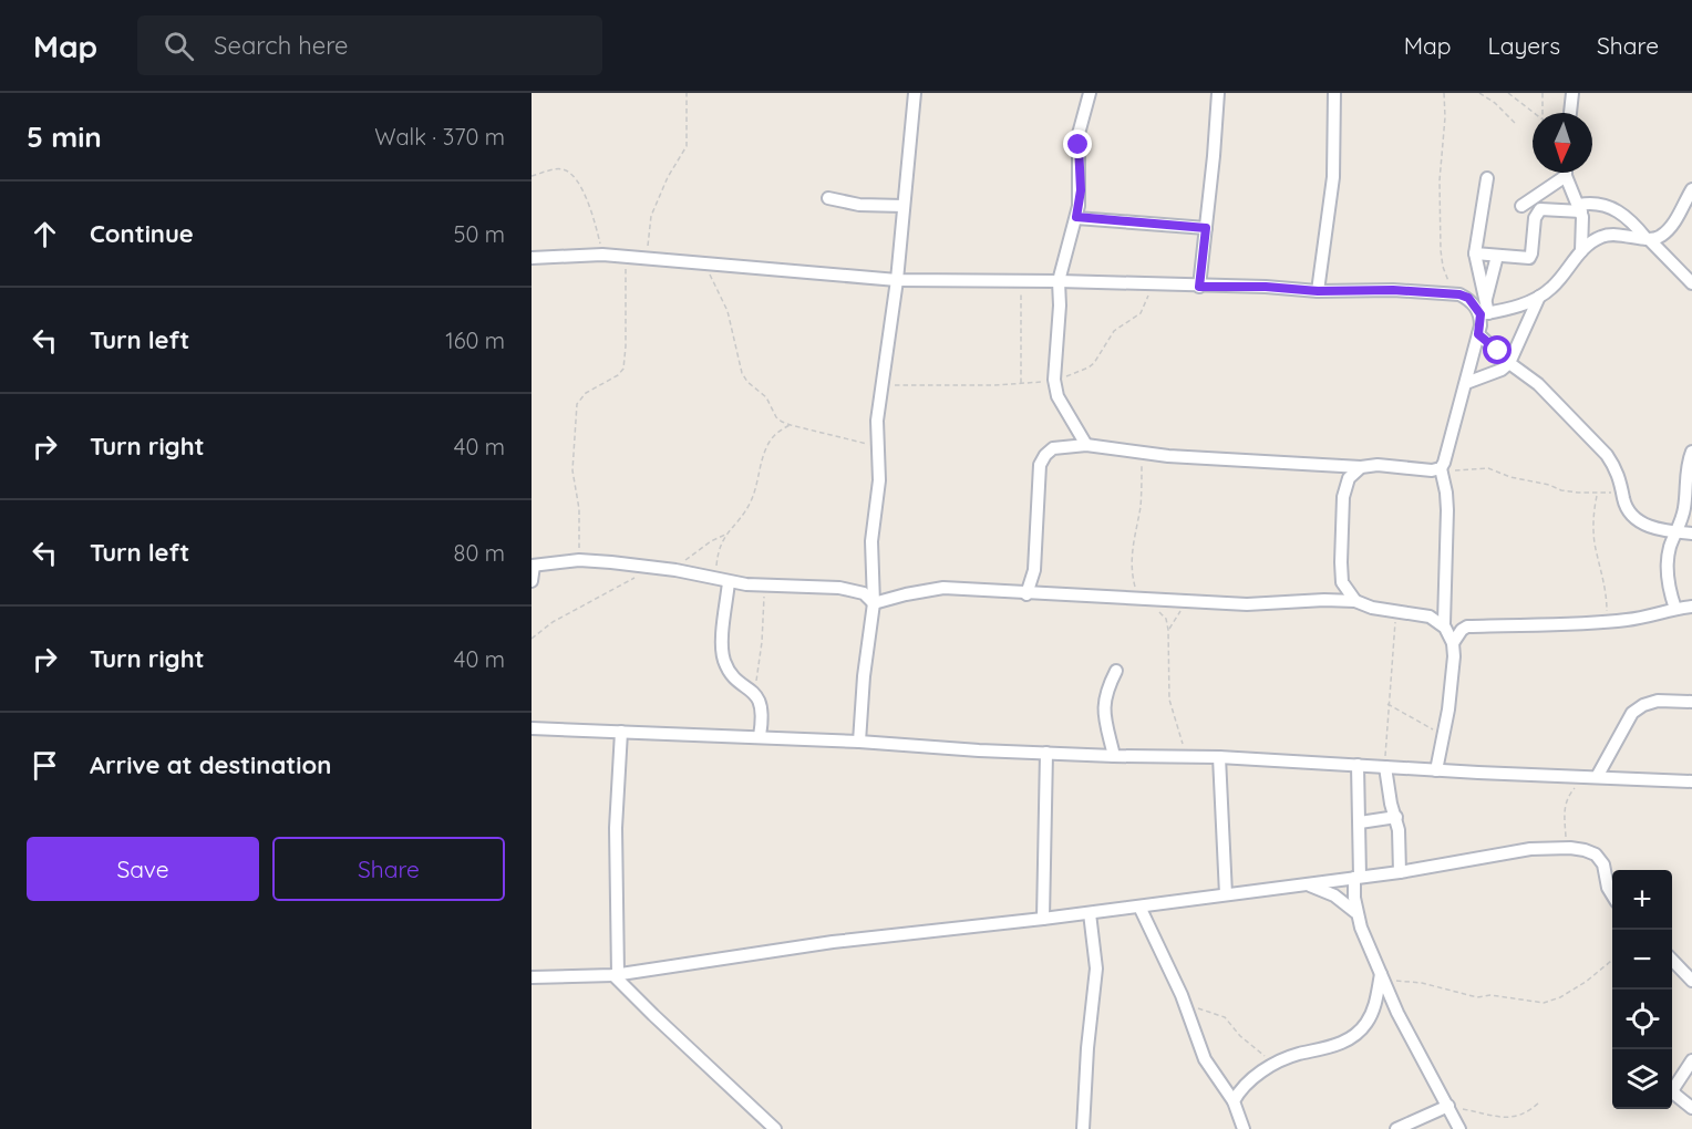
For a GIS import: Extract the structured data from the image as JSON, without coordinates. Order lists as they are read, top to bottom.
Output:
{
  "north": "bottom",
  "page": {
    "header": "Map",
    "search": "Search here",
    "nav": ["Map", "Layers", "Share"],
    "heading": ["5 min", "Walk · 370 m"],
    "list": [
      ["Continue", "50 m"],
      ["Turn left", "160 m"],
      ["Turn right", "40 m"],
      ["Turn left", "80 m"],
      ["Turn right", "40 m"],
      "Arrive at destination"
    ],
    "buttons": ["Save", "Share"],
    "map_buttons": ["+", "−"]
  }
}
